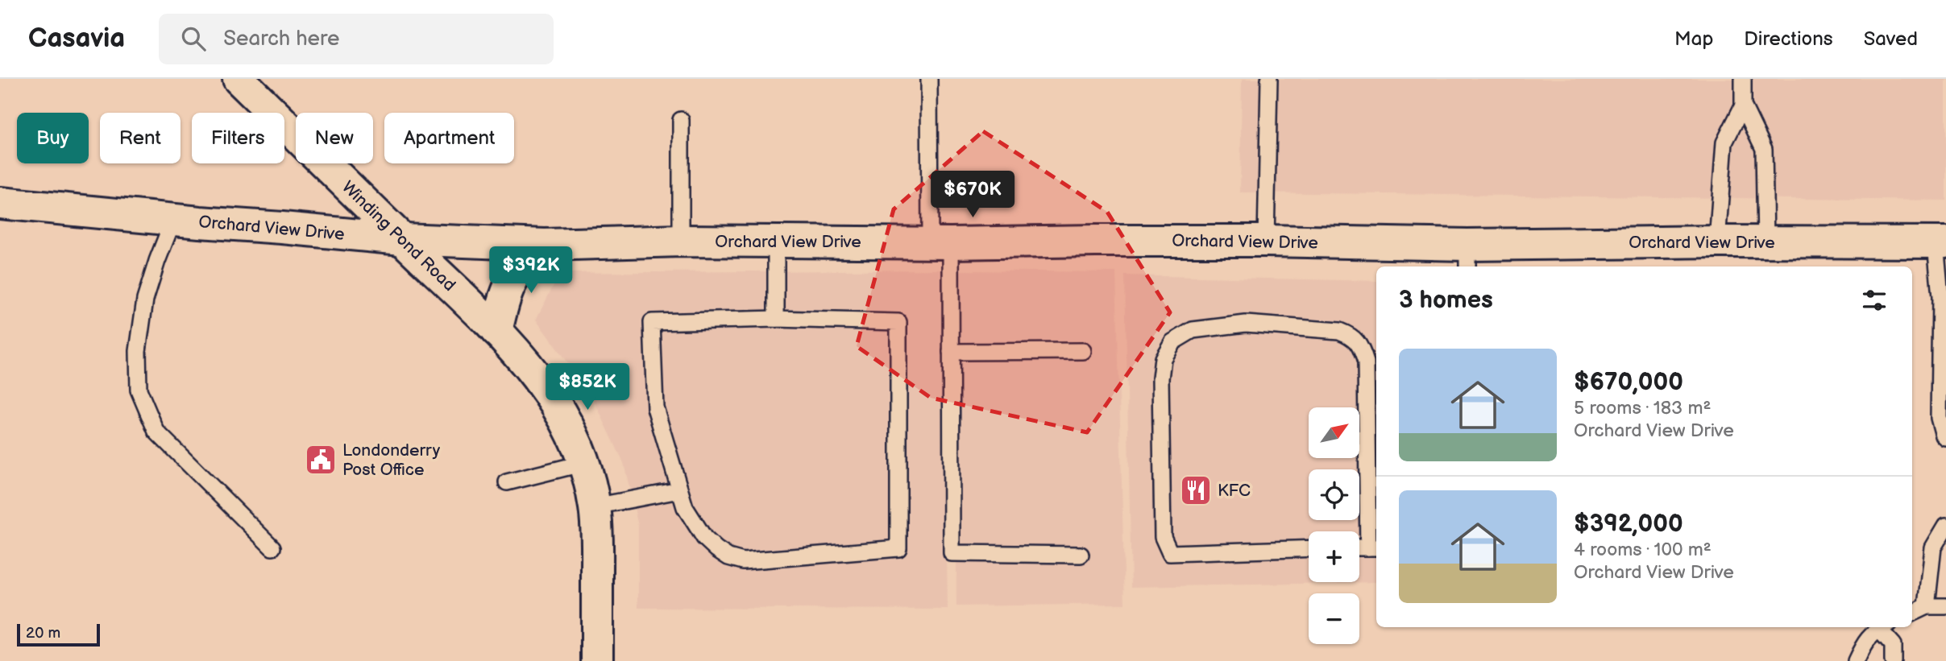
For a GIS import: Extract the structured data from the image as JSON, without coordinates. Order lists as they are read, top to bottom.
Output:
{
  "streets": {
    "street": ["Orchard View Drive", "Winding Pond Road"]
  },
  "crossings": [
    ["Orchard View Drive", "Winding Pond Road"]
  ],
  "places": {
    "public building": ["Londonderry Post Office"],
    "restaurant": ["KFC"]
  },
  "scale_bar": "20 m",
  "north": "top right",
  "page": {
    "header": "Casavia",
    "search": "Search here",
    "nav": ["Map", "Directions", "Saved"],
    "chip": [
      "Buy",
      "Rent",
      "Filters",
      "New",
      "Apartment"
    ],
    "price": ["$670K", "$392K", "$852K"],
    "heading": "3 homes",
    "list": [
      {
        "name": "$670,000",
        "note": "5 rooms · 183 m² · Orchard View Drive"
      },
      {
        "name": "$392,000",
        "note": "4 rooms · 100 m² · Orchard View Drive"
      }
    ],
    "map_buttons": ["+", "−"],
    "scale": "20 m"
  }
}
